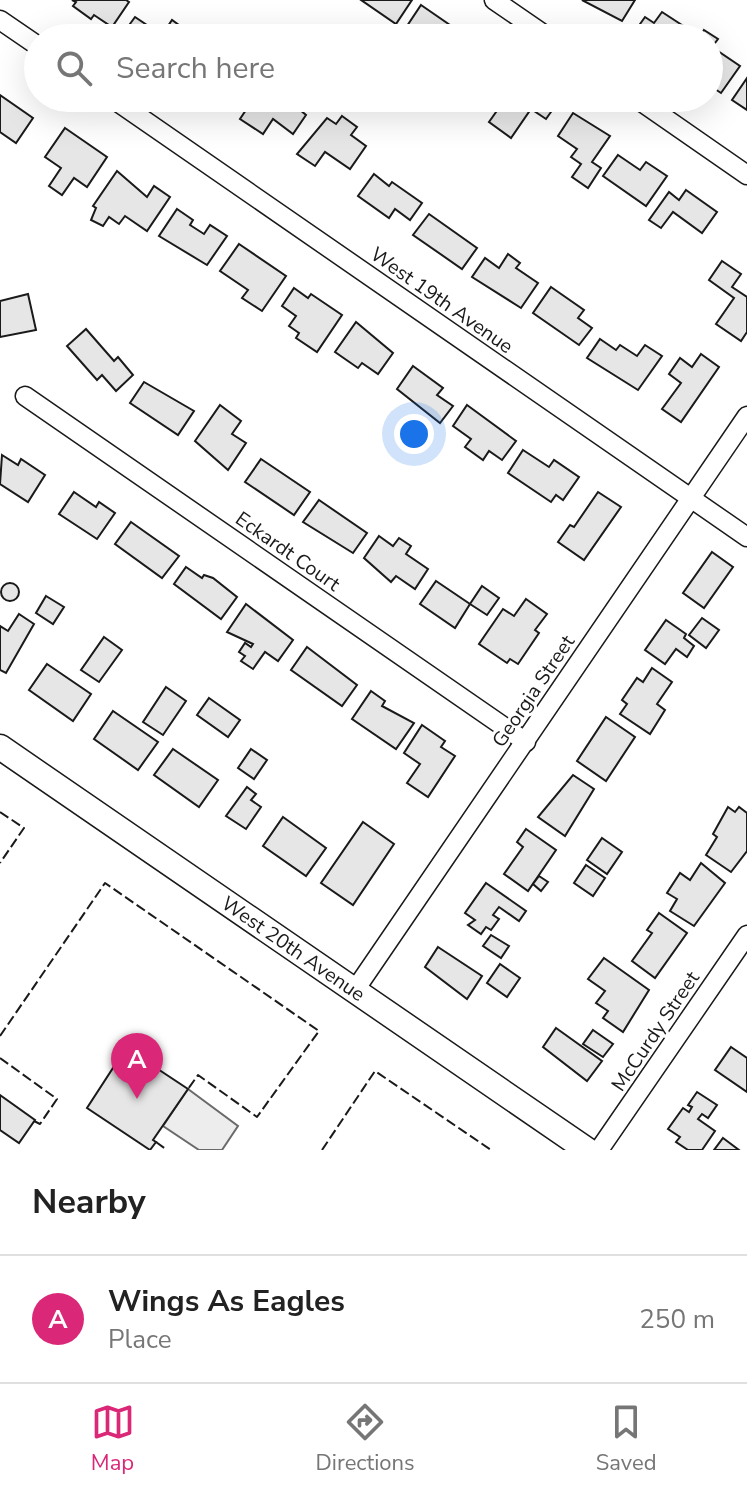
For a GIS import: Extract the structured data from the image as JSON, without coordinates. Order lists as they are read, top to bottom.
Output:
{
  "streets": {
    "main road": ["West 20th Avenue"],
    "street": [
      "West 19th Avenue",
      "Eckardt Court",
      "Georgia Street",
      "McCurdy Street"
    ]
  },
  "crossings": [
    ["West 19th Avenue", "Georgia Street"],
    ["Eckardt Court", "Georgia Street"],
    ["Georgia Street", "West 20th Avenue"]
  ],
  "page": {
    "search": "Search here",
    "pins": "A",
    "heading": "Nearby",
    "list": [
      {
        "mark": "A",
        "name": "Wings As Eagles",
        "note": "Place",
        "value": "250 m"
      }
    ],
    "nav": ["Map", "Directions", "Saved"]
  }
}
